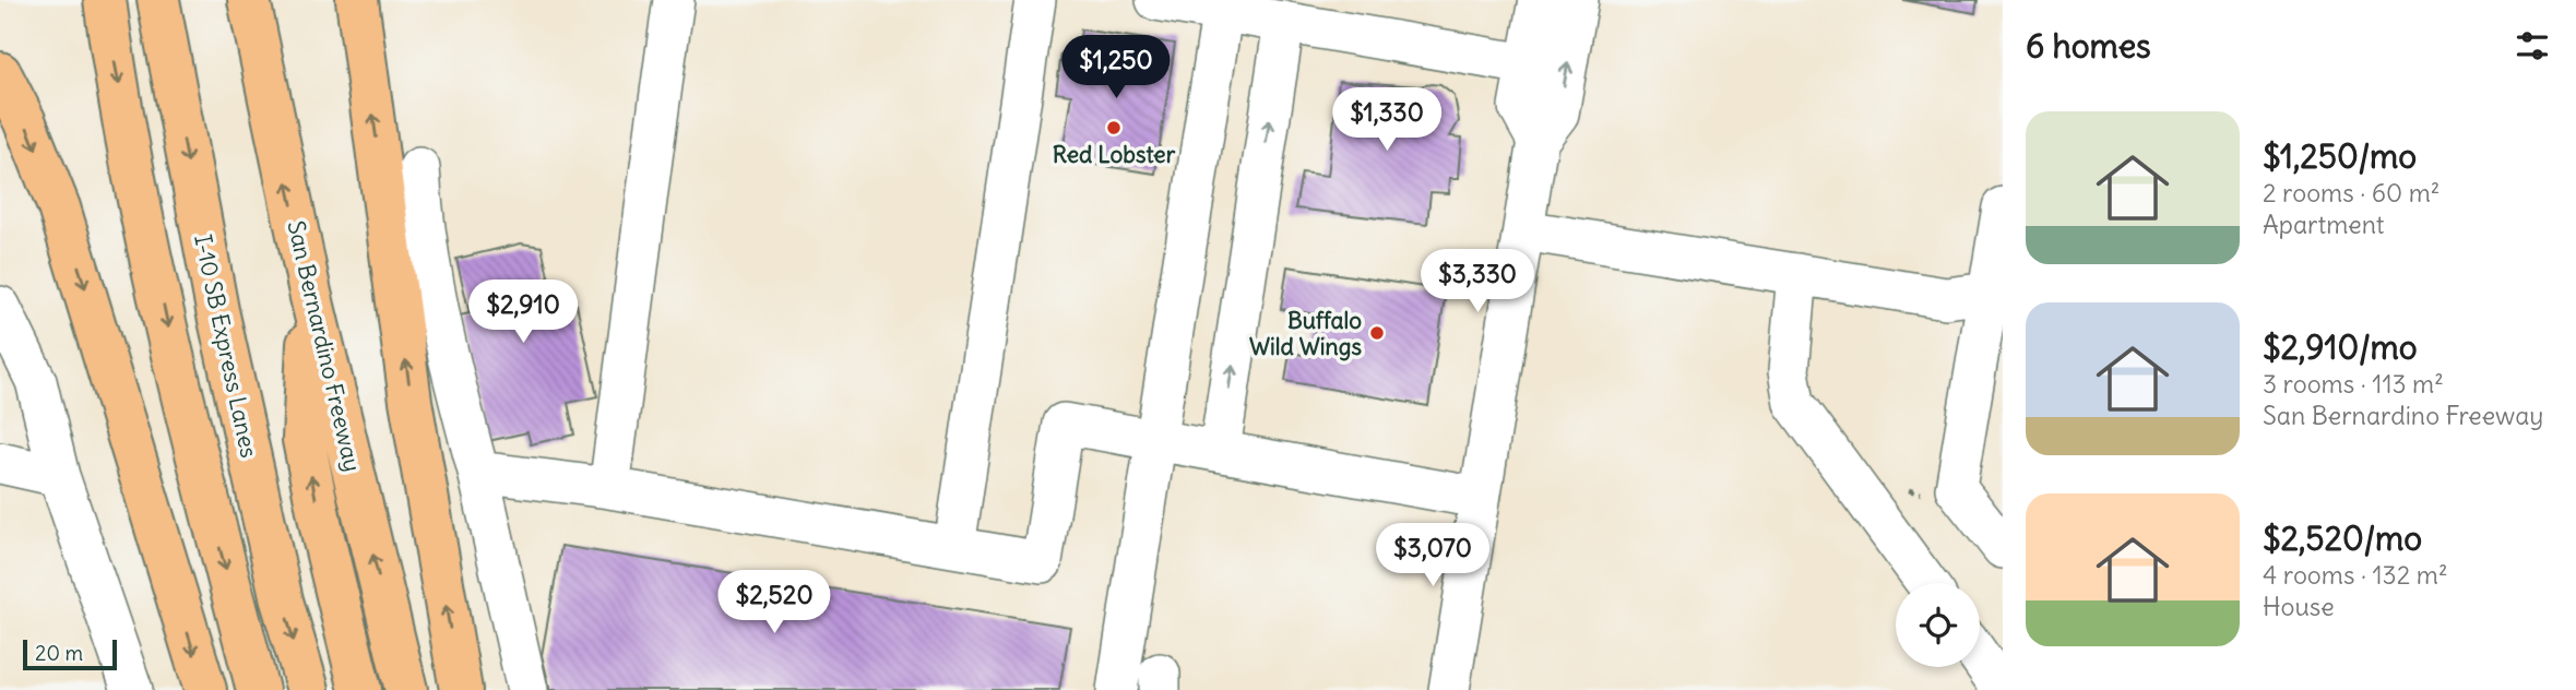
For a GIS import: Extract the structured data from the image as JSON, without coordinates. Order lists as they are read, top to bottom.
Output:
{
  "streets": {
    "highway": ["I-10 SB Express Lanes", "San Bernardino Freeway"]
  },
  "places": ["Red Lobster", "Buffalo Wild Wings"],
  "scale_bar": "20 m",
  "page": {
    "heading": "6 homes",
    "price": [
      "$1,250",
      "$1,330",
      "$3,330",
      "$2,910",
      "$3,070",
      "$2,520"
    ],
    "list": [
      {
        "name": "$1,250/mo",
        "note": "2 rooms · 60 m² · Apartment"
      },
      {
        "name": "$2,910/mo",
        "note": "3 rooms · 113 m² · San Bernardino Freeway"
      },
      {
        "name": "$2,520/mo",
        "note": "4 rooms · 132 m² · House"
      }
    ],
    "scale": "20 m"
  }
}
